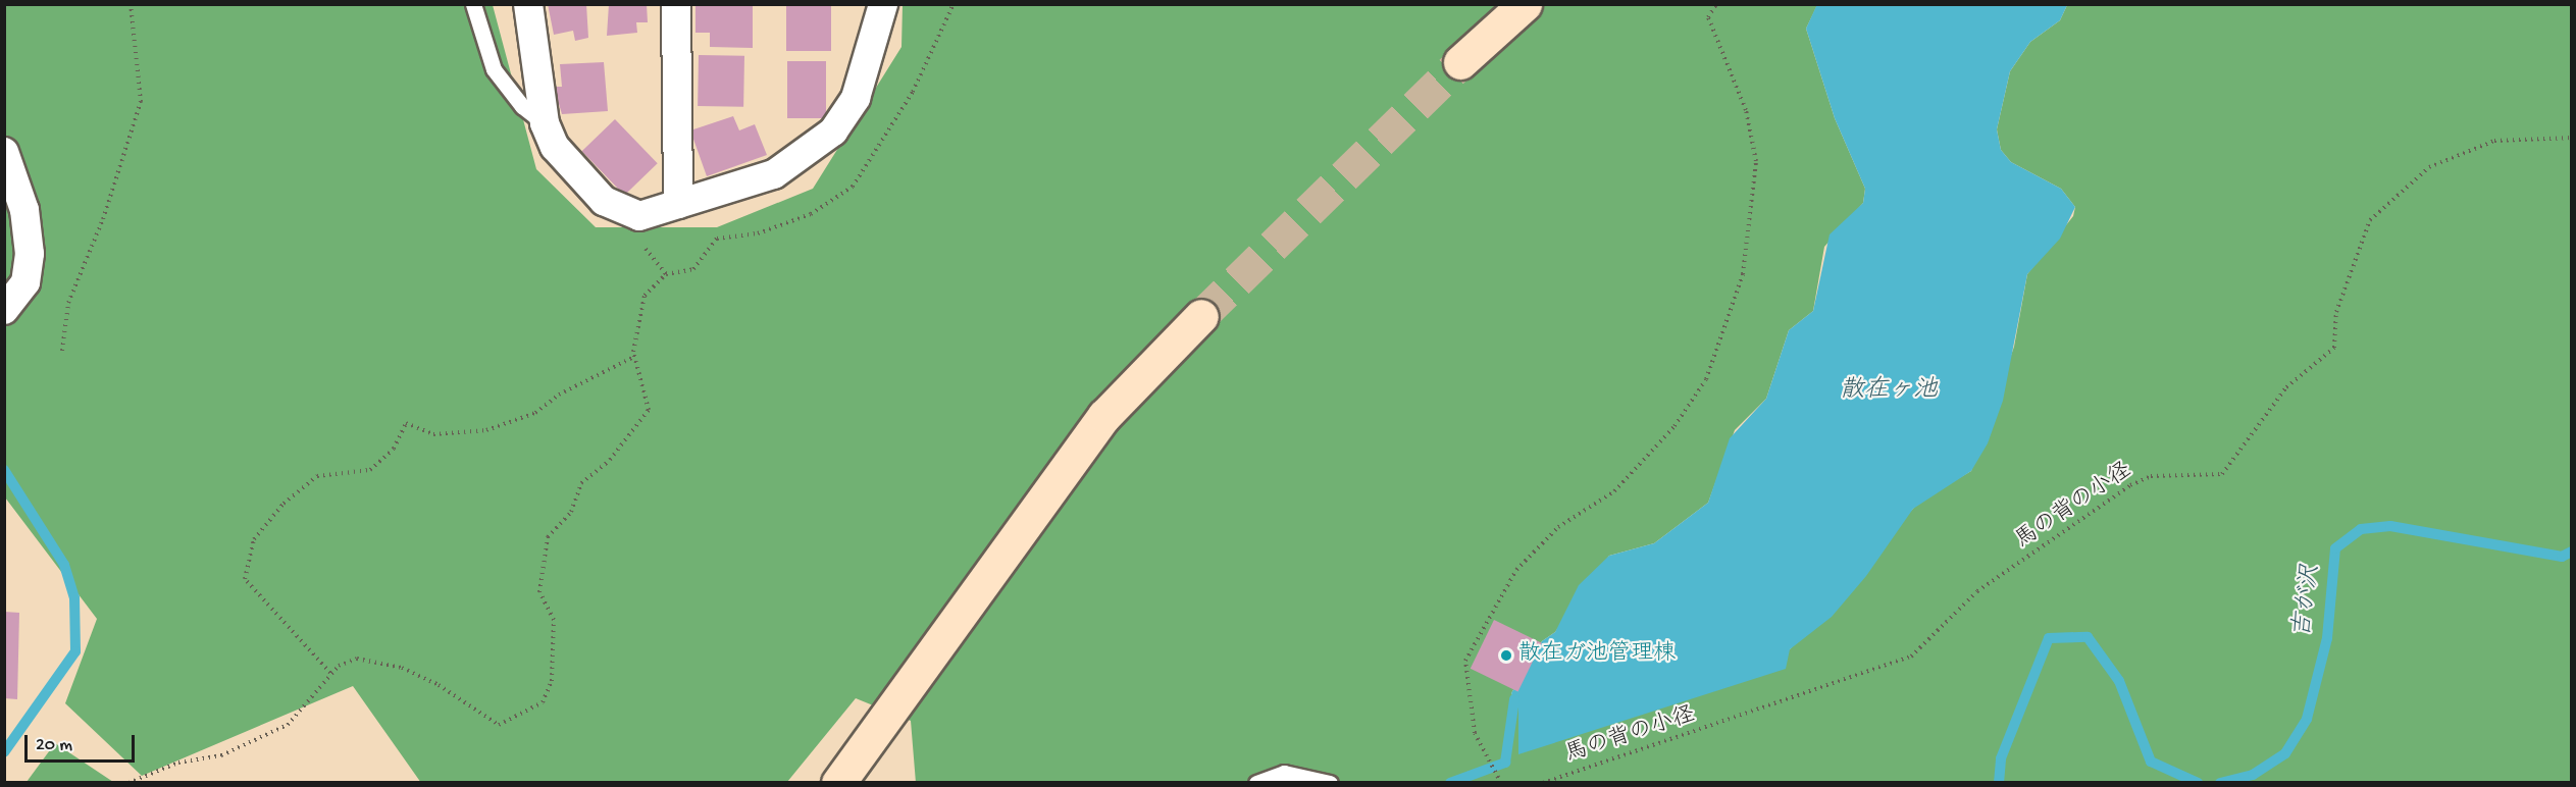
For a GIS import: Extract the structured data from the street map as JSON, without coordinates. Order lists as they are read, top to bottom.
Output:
{
  "streets": {
    "path": ["馬の背の小径"]
  },
  "water": ["散在ヶ池", "吉が沢"],
  "places": ["散在ガ池管理棟"],
  "scale_bar": "20 m"
}
